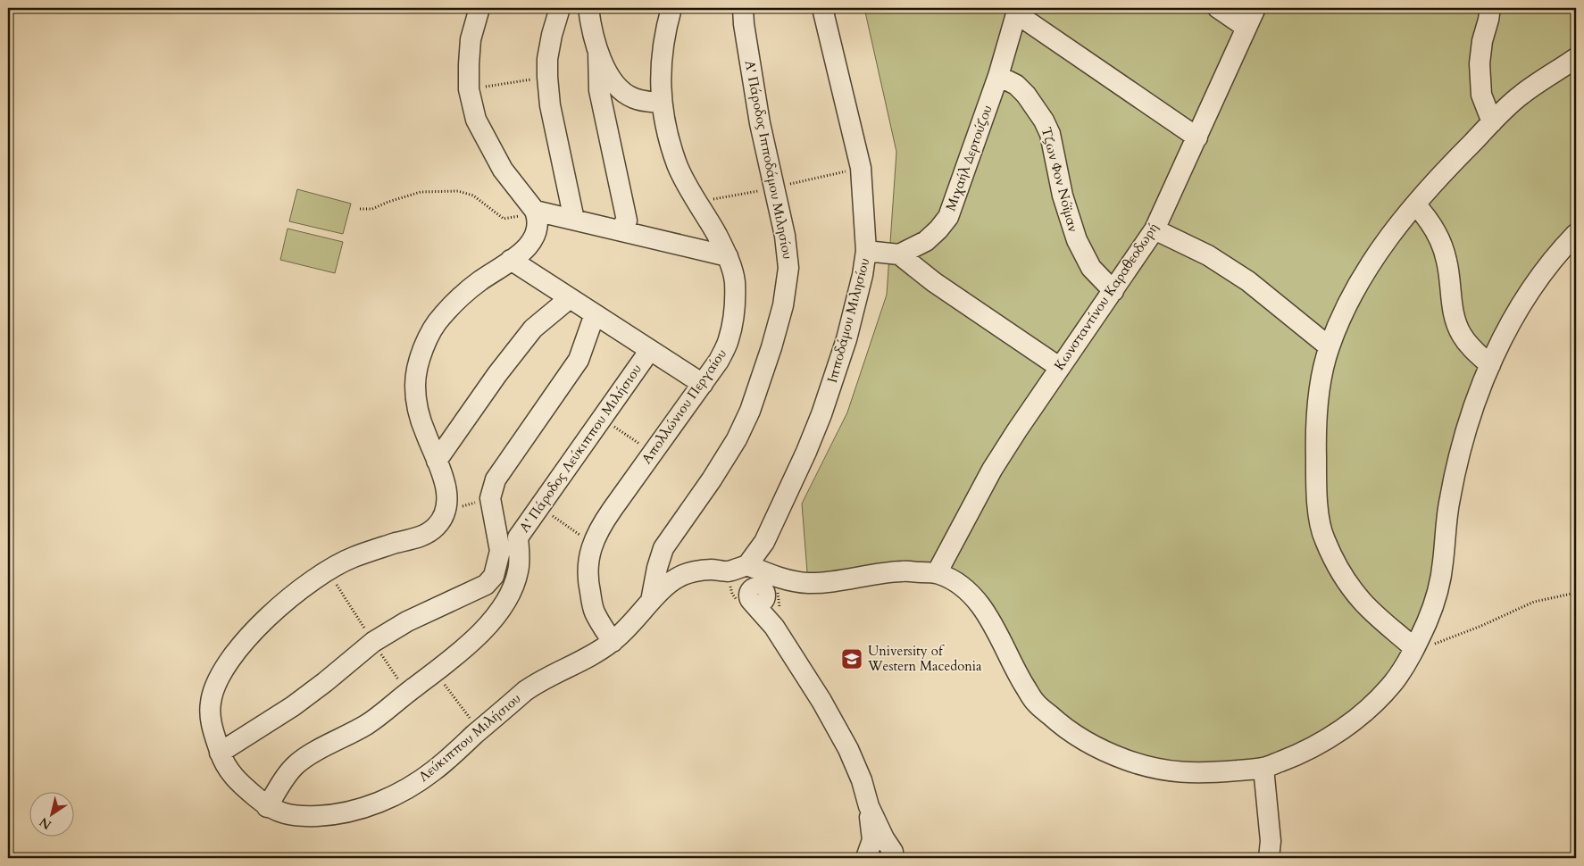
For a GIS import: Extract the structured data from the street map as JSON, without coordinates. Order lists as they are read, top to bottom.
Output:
{
  "streets": {
    "street": [
      "Μιχαήλ Δερτούζου",
      "Α' Πάροδος Ιπποδάμου Μιλησίου",
      "Τζων Φον Νόϊμαν",
      "Κωνσταντίνου Καραθεοδωρή",
      "Ιπποδάμου Μιλησίου",
      "Απολλώνιου Περγαίου",
      "Α' Πάροδος Λεύκιππου Μιλήσιου",
      "Λεύκιππου Μιλήσιου"
    ]
  },
  "crossings": [
    ["Μιχαήλ Δερτούζου", "Τζων Φον Νόϊμαν"],
    ["Α' Πάροδος Ιπποδάμου Μιλησίου", "Λεύκιππου Μιλήσιου"],
    ["Τζων Φον Νόϊμαν", "Κωνσταντίνου Καραθεοδωρή"],
    ["Ιπποδάμου Μιλησίου", "Λεύκιππου Μιλήσιου"],
    ["Απολλώνιου Περγαίου", "Λεύκιππου Μιλήσιου"],
    ["Α' Πάροδος Λεύκιππου Μιλήσιου", "Λεύκιππου Μιλήσιου"]
  ],
  "places": {
    "school or university": ["University of Western Macedonia"]
  },
  "north": "bottom left"
}
